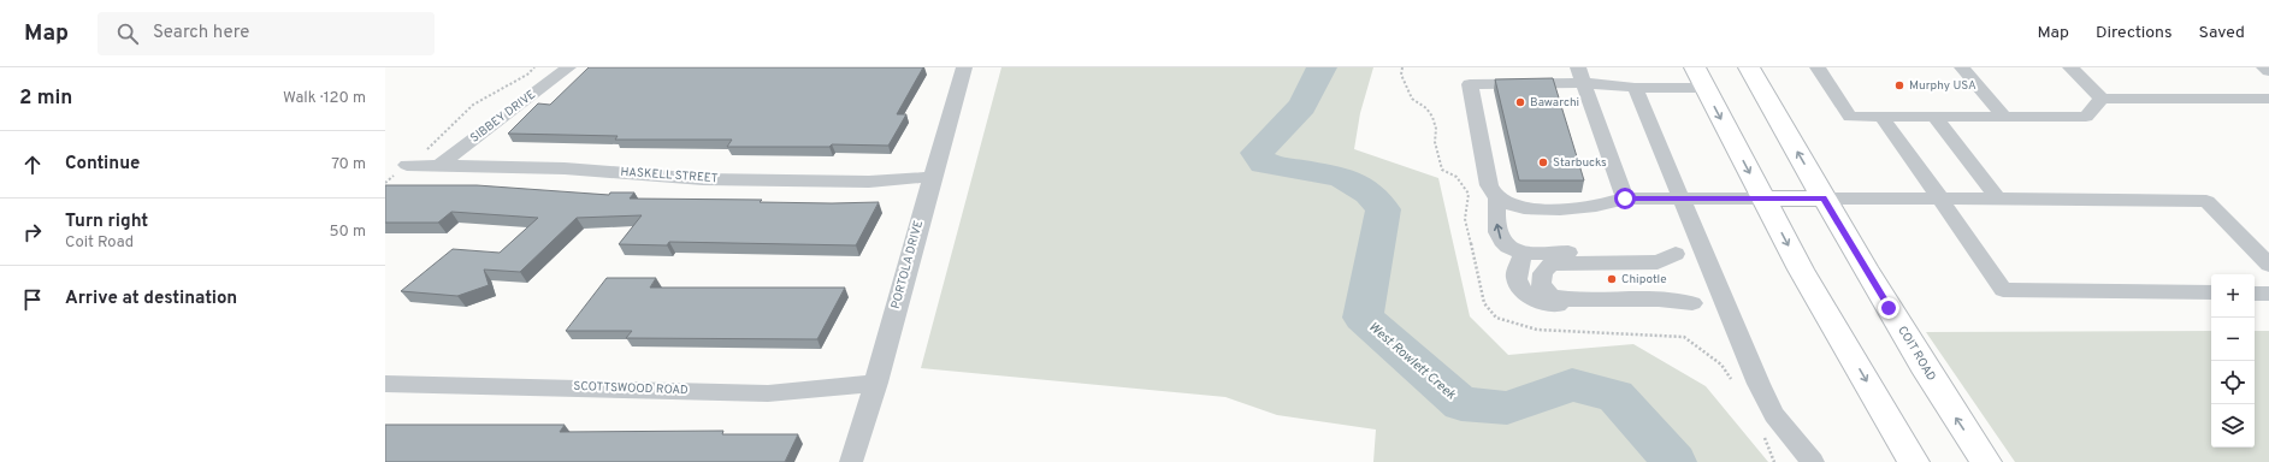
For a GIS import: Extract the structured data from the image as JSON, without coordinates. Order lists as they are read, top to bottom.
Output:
{
  "streets": {
    "main road": ["COIT ROAD"],
    "street": [
      "SIBBEY DRIVE",
      "HASKELL STREET",
      "PORTOLA DRIVE",
      "SCOTTSWOOD ROAD"
    ]
  },
  "crossings": [
    ["SIBBEY DRIVE", "HASKELL STREET"],
    ["HASKELL STREET", "PORTOLA DRIVE"],
    ["PORTOLA DRIVE", "SCOTTSWOOD ROAD"]
  ],
  "water": ["West Rowlett Creek"],
  "places": [
    "Murphy USA",
    "Bawarchi",
    "Starbucks",
    "Chipotle"
  ],
  "page": {
    "header": "Map",
    "search": "Search here",
    "nav": ["Map", "Directions", "Saved"],
    "heading": ["2 min", "Walk · 120 m"],
    "list": [
      ["Continue", "70 m"],
      ["Turn right", "Coit Road", "50 m"],
      "Arrive at destination"
    ],
    "map_buttons": ["+", "−"]
  }
}
